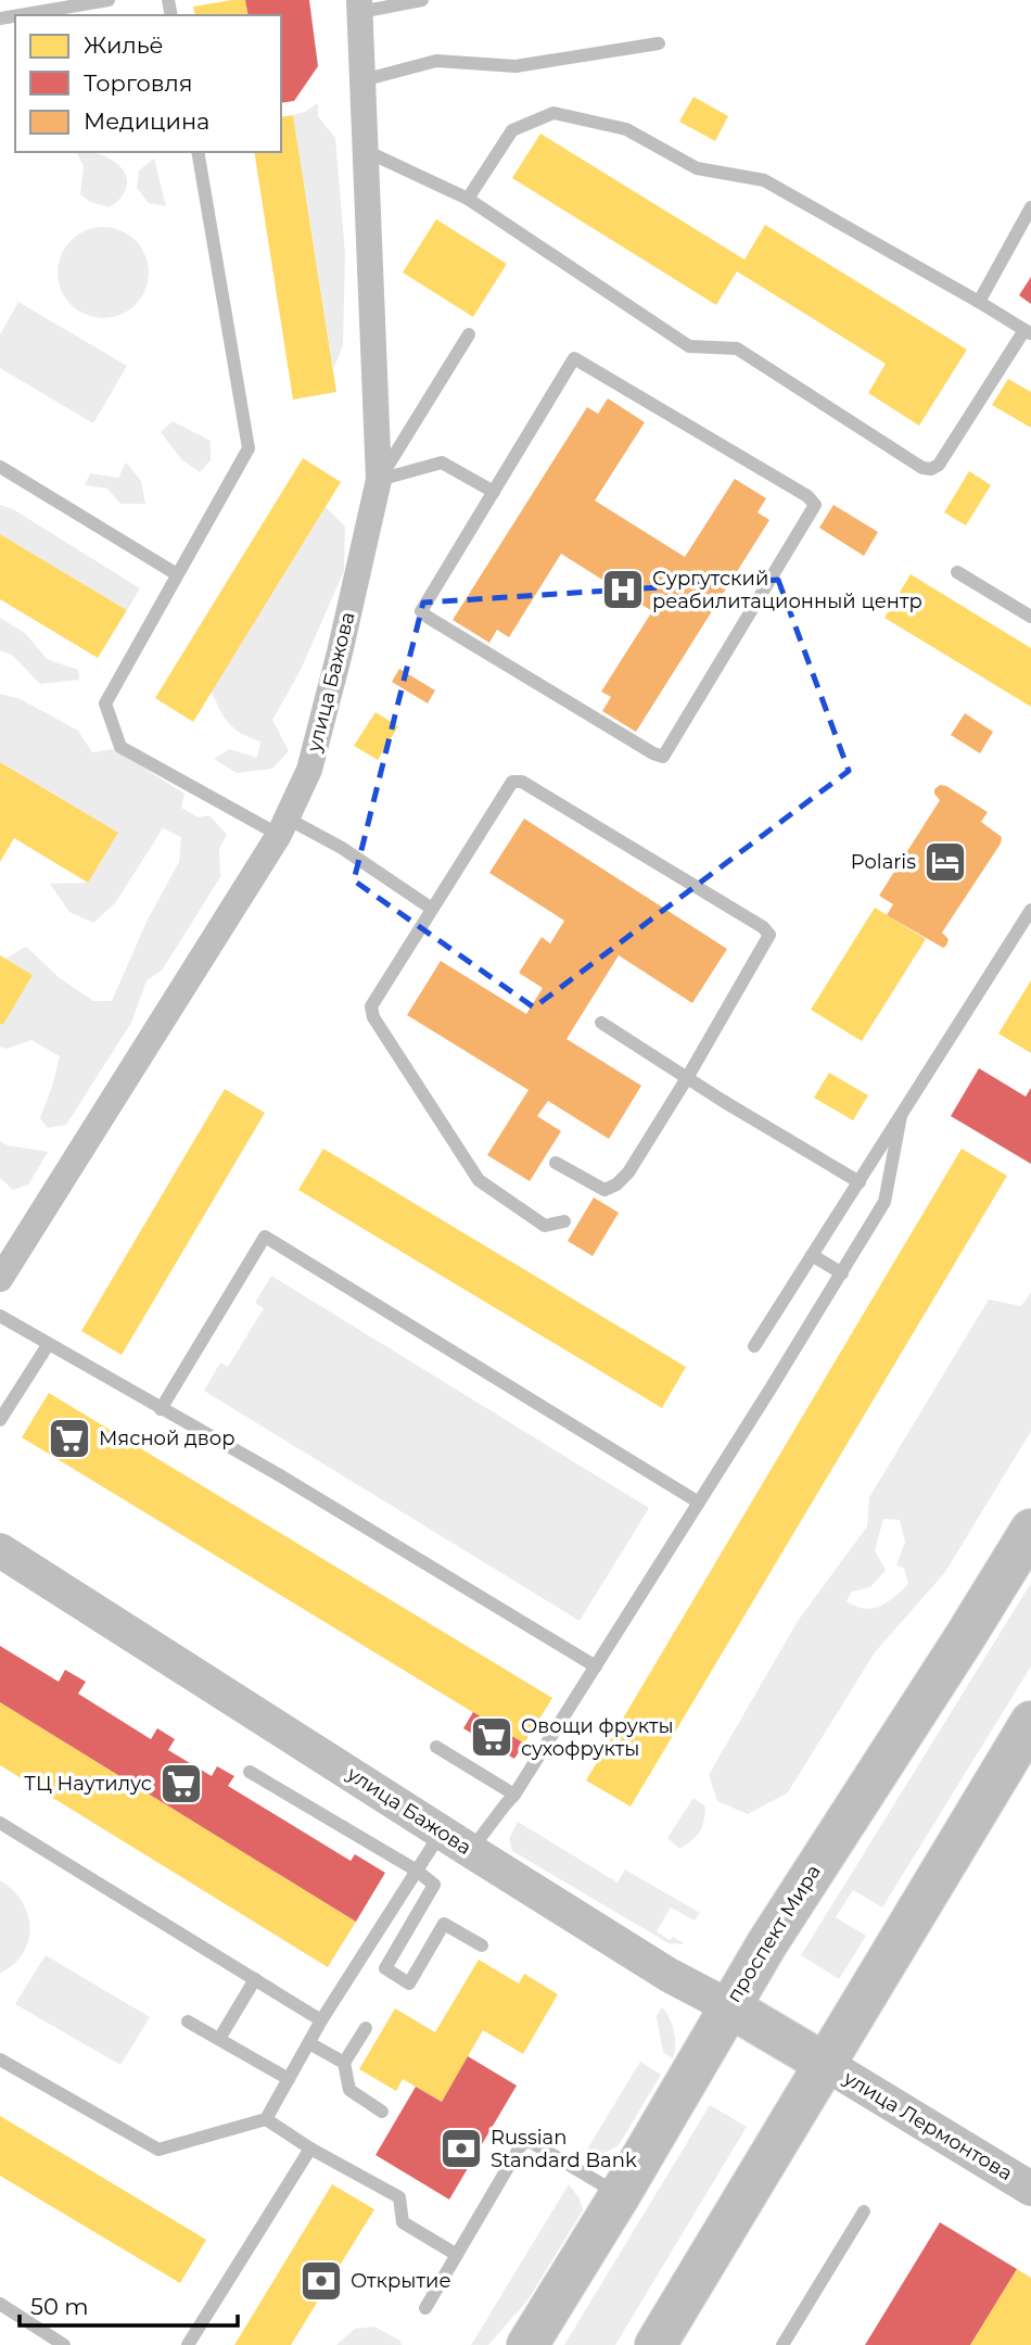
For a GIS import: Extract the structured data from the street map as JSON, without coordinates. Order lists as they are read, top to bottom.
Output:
{
  "streets": {
    "main road": ["улица Бажова", "проспект Мира"],
    "street": ["улица Лермонтова"]
  },
  "crossings": [
    ["улица Бажова", "проспект Мира"],
    ["улица Бажова", "улица Лермонтова"]
  ],
  "places": {
    "hospital": ["Сургутский реабилитационный центр"],
    "hotel": ["Polaris"],
    "supermarket": ["Мясной двор", "Овощи фрукты сухофрукты", "ТЦ Наутилус"],
    "bank": ["Russian Standard Bank", "Открытие"]
  },
  "legend": ["Жильё", "Торговля", "Медицина"],
  "scale_bar": "50 m"
}
